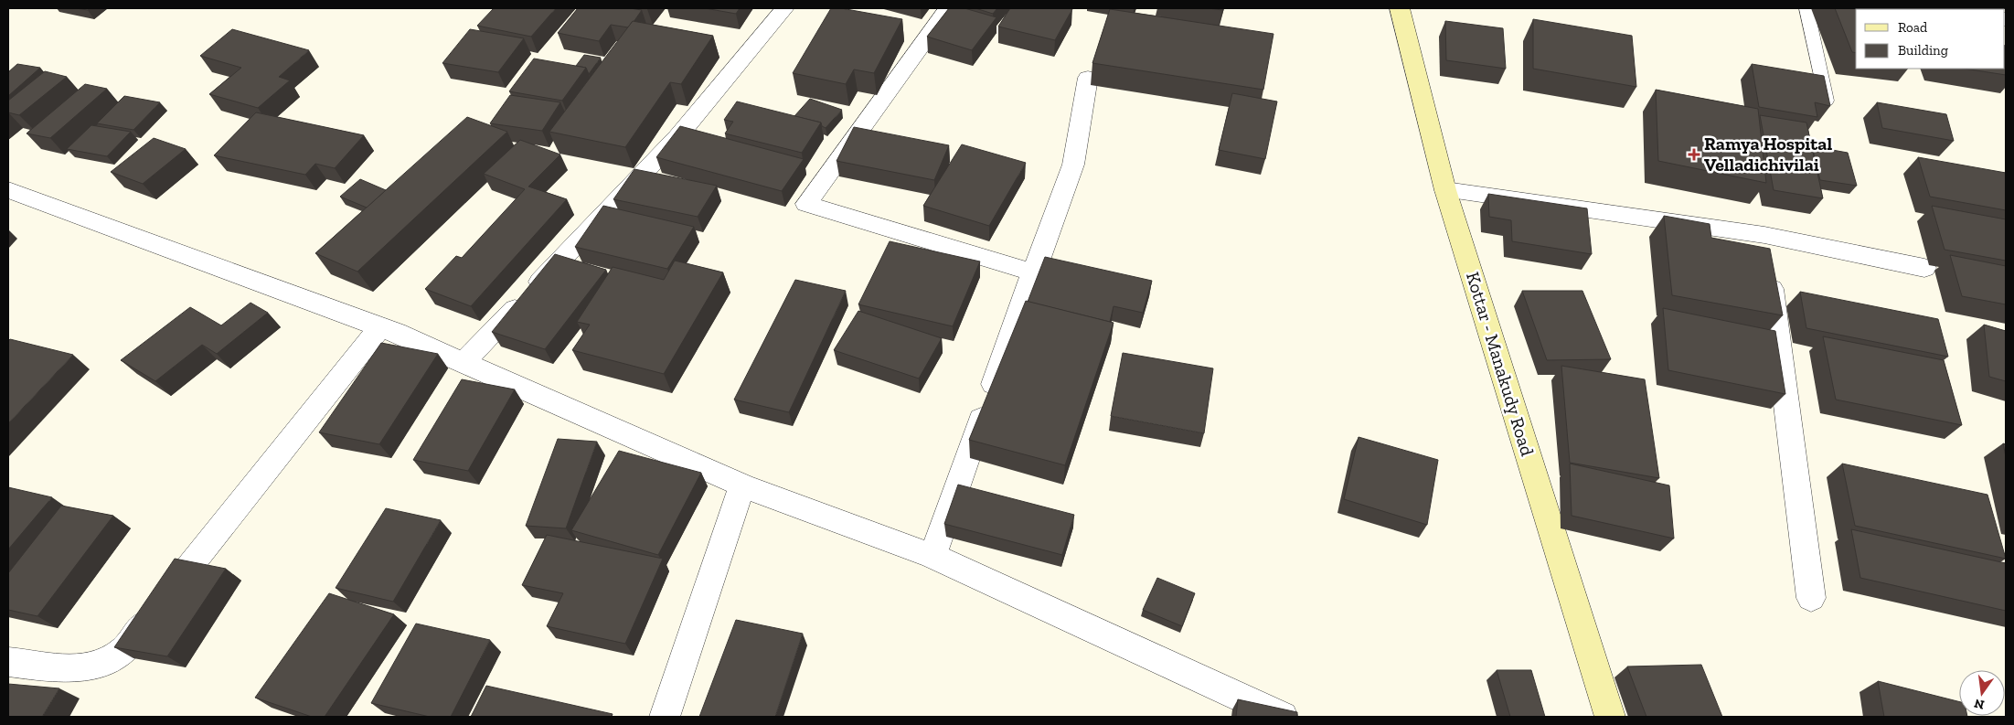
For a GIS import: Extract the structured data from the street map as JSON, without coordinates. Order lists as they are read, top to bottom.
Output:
{
  "streets": {
    "main road": ["Kottar - Manakudy Road"]
  },
  "places": {
    "health": ["Ramya Hospital Velladichivilai"]
  },
  "legend": ["Road", "Building"],
  "north": "bottom"
}
